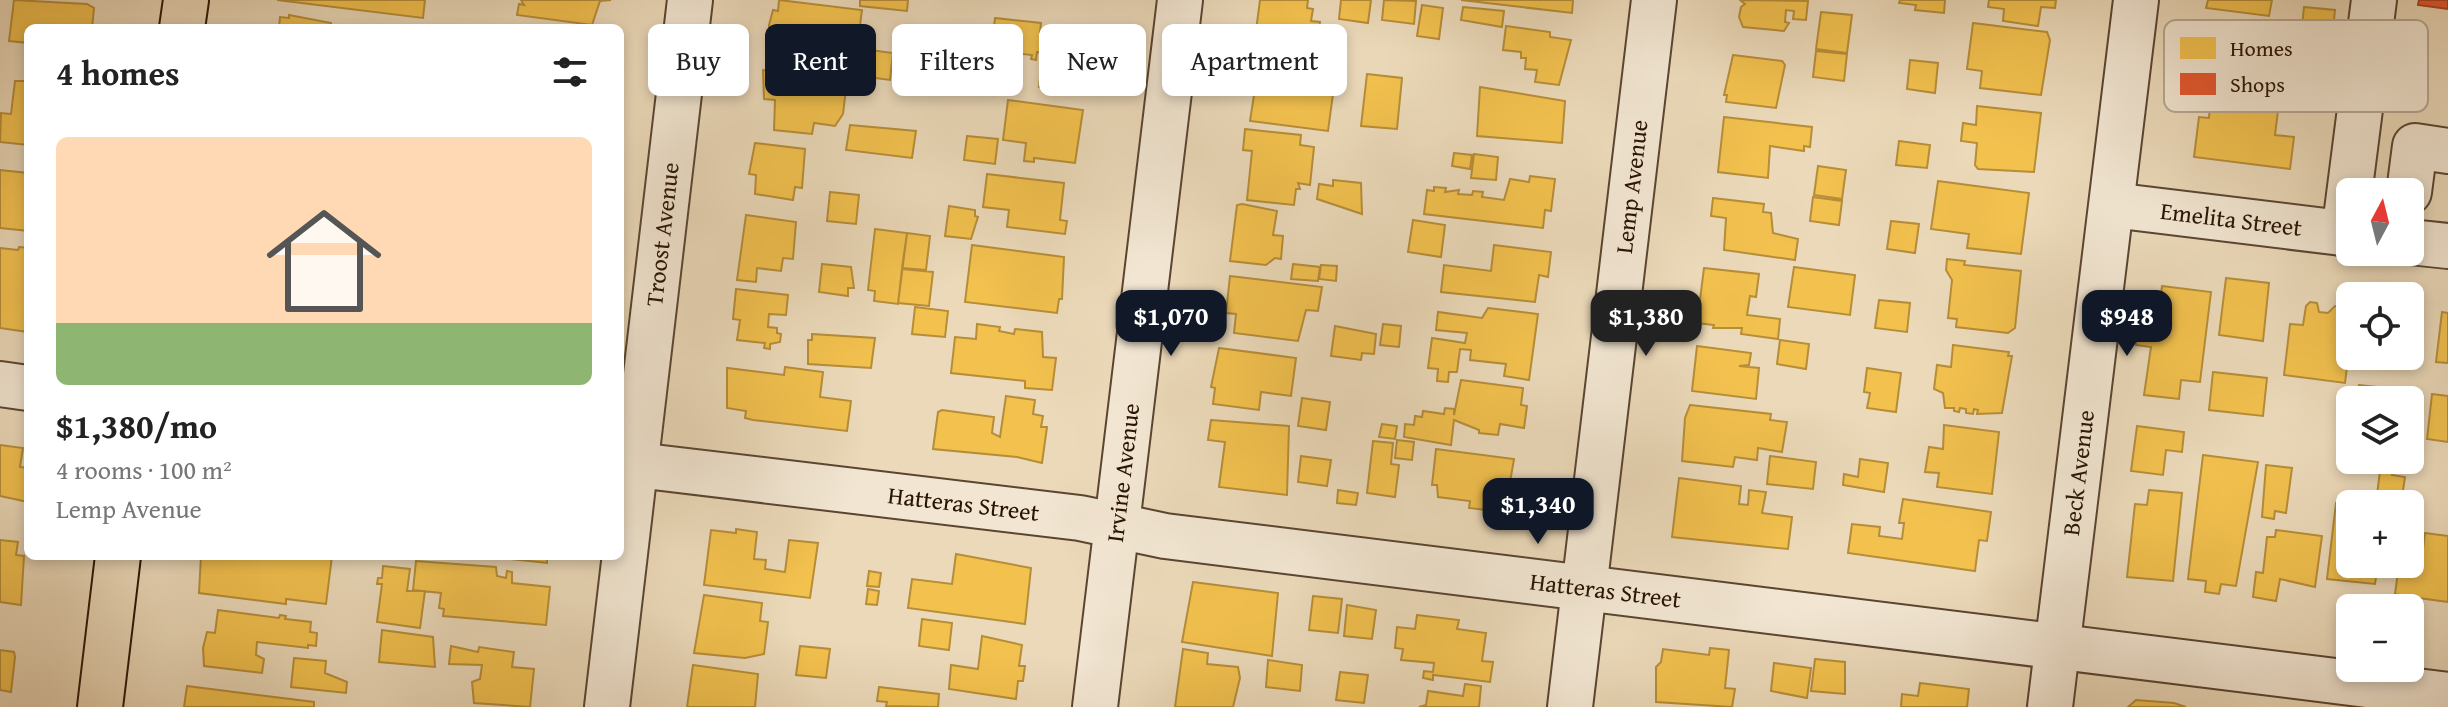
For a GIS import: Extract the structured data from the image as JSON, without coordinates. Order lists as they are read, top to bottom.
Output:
{
  "streets": {
    "street": [
      "Lemp Avenue",
      "Emelita Street",
      "Troost Avenue",
      "Irvine Avenue",
      "Beck Avenue",
      "Hatteras Street"
    ]
  },
  "crossings": [
    ["Lemp Avenue", "Hatteras Street"],
    ["Emelita Street", "Beck Avenue"],
    ["Troost Avenue", "Hatteras Street"],
    ["Irvine Avenue", "Hatteras Street"],
    ["Beck Avenue", "Hatteras Street"]
  ],
  "legend": ["Homes", "Shops"],
  "north": "top",
  "page": {
    "chip": [
      "Buy",
      "Rent",
      "Filters",
      "New",
      "Apartment"
    ],
    "heading": "4 homes",
    "list": [
      {
        "name": "$1,380/mo",
        "note": "4 rooms · 100 m² · Lemp Avenue"
      }
    ],
    "map_buttons": ["+", "−"],
    "price": [
      "$1,070",
      "$1,380",
      "$948",
      "$1,340"
    ]
  }
}
